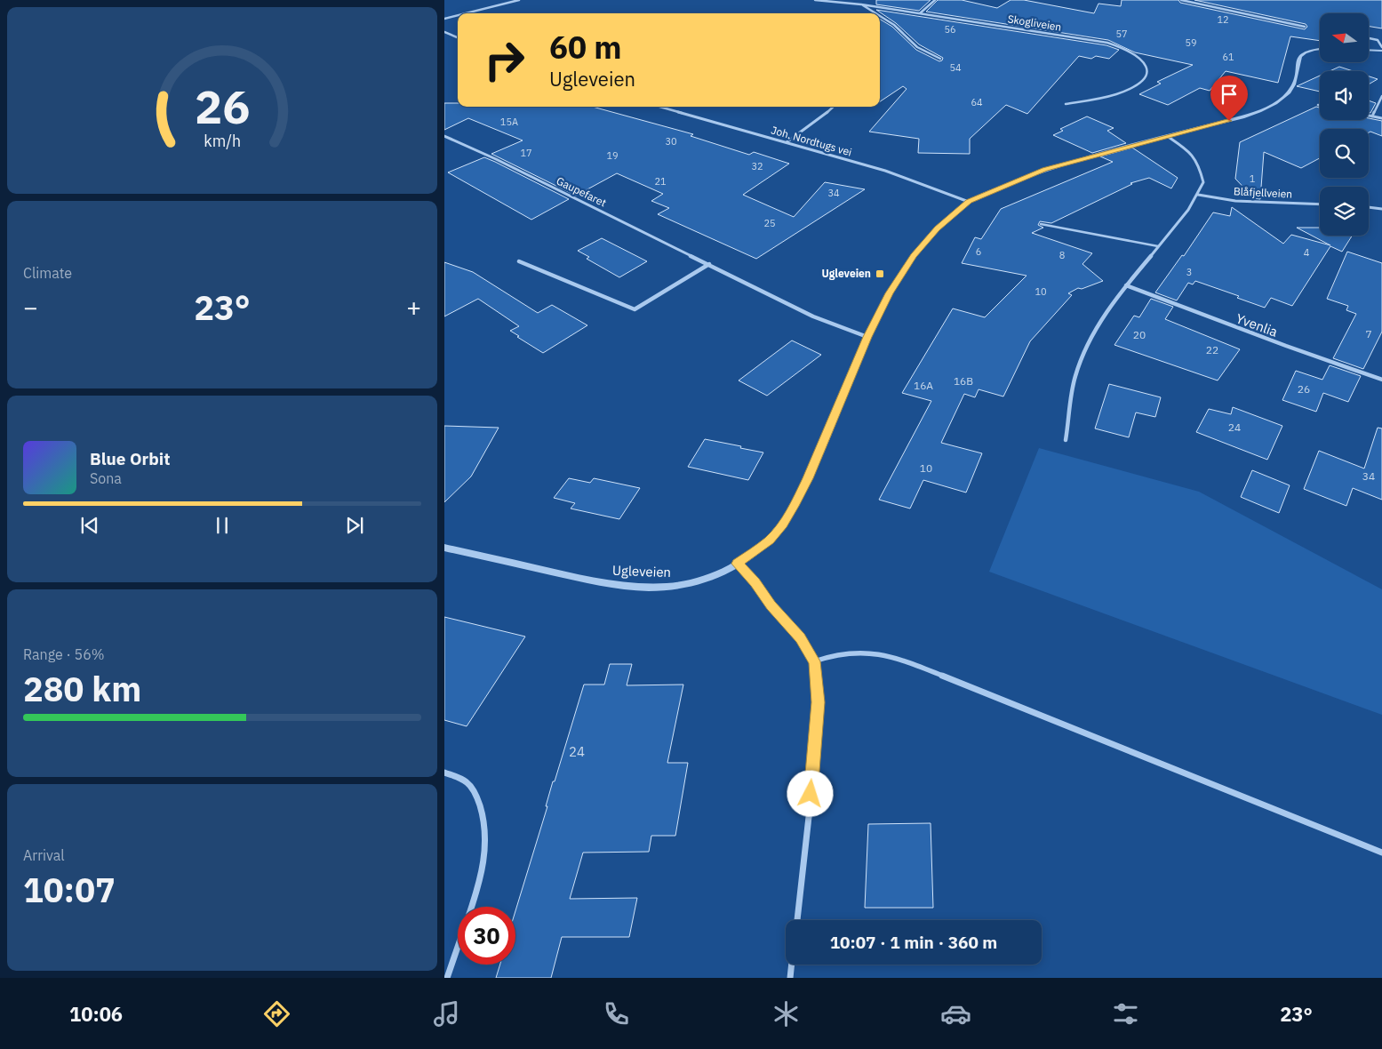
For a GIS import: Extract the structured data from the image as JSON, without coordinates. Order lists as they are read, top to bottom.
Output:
{
  "streets": {
    "street": [
      "Skogliveien",
      "Joh. Nordtugs vei",
      "Gaupefaret",
      "Blåfjellveien",
      "Yvenlia",
      "Ugleveien"
    ]
  },
  "crossings": [
    ["Joh. Nordtugs vei", "Ugleveien"],
    ["Gaupefaret", "Ugleveien"]
  ],
  "places": {
    "transit": ["Ugleveien"]
  },
  "house_numbers": [
    "12",
    "56",
    "57",
    "59",
    "61",
    "54",
    "64",
    "15A",
    "30",
    "17",
    "19",
    "32",
    "1",
    "21",
    "34",
    "25",
    "6",
    "4",
    "8",
    "3",
    "10",
    "7",
    "20",
    "22",
    "16B",
    "16A",
    "26",
    "24",
    "10",
    "34",
    "24"
  ],
  "north": "left",
  "page": {
    "turn": ["60 m", "Ugleveien"],
    "tile": [
      "Climate",
      ["Range · 56%", "280 km"],
      ["Arrival", "10:07"]
    ],
    "heat": ["−", "23°", "+"],
    "song": ["Blue Orbit", "Sona"],
    "limit": "30",
    "trip": "10:07 · 1 min · 360 m",
    "tabs": ["10:06", "23°"],
    "gauge": ["26", "km/h"]
  }
}
